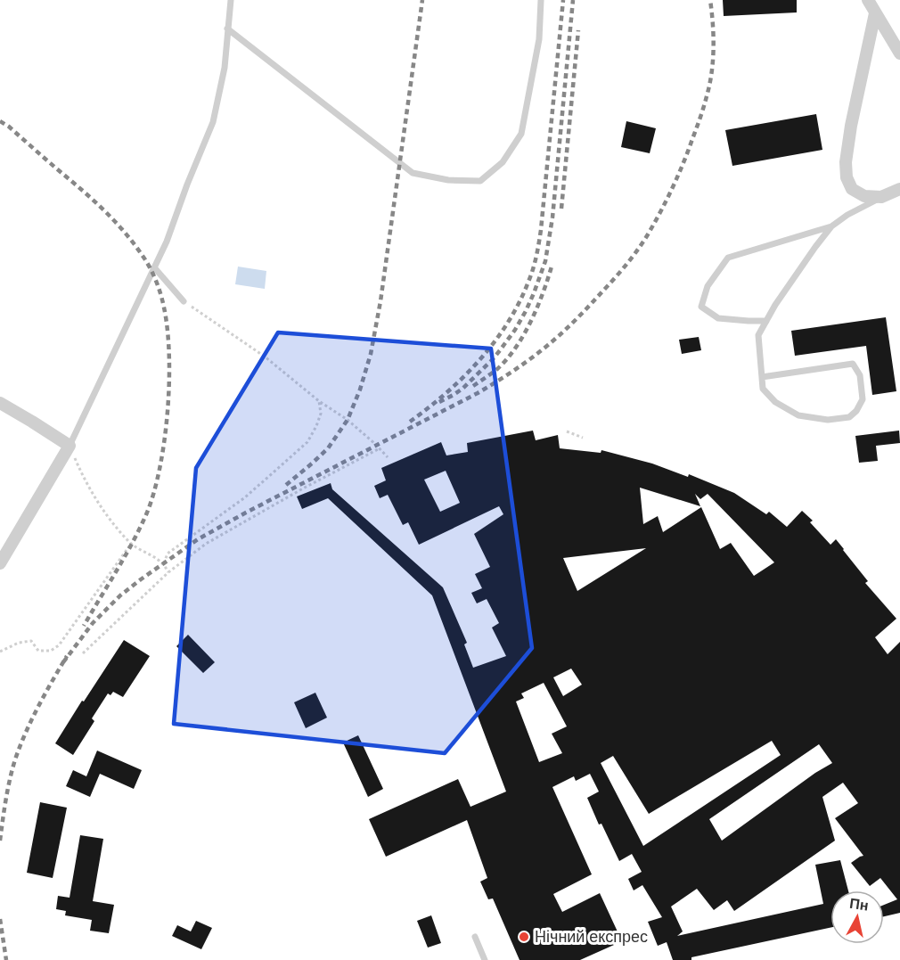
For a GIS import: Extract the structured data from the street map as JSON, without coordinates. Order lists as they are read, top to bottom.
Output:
{
  "places": ["Нічний експрес"],
  "north": "top"
}
